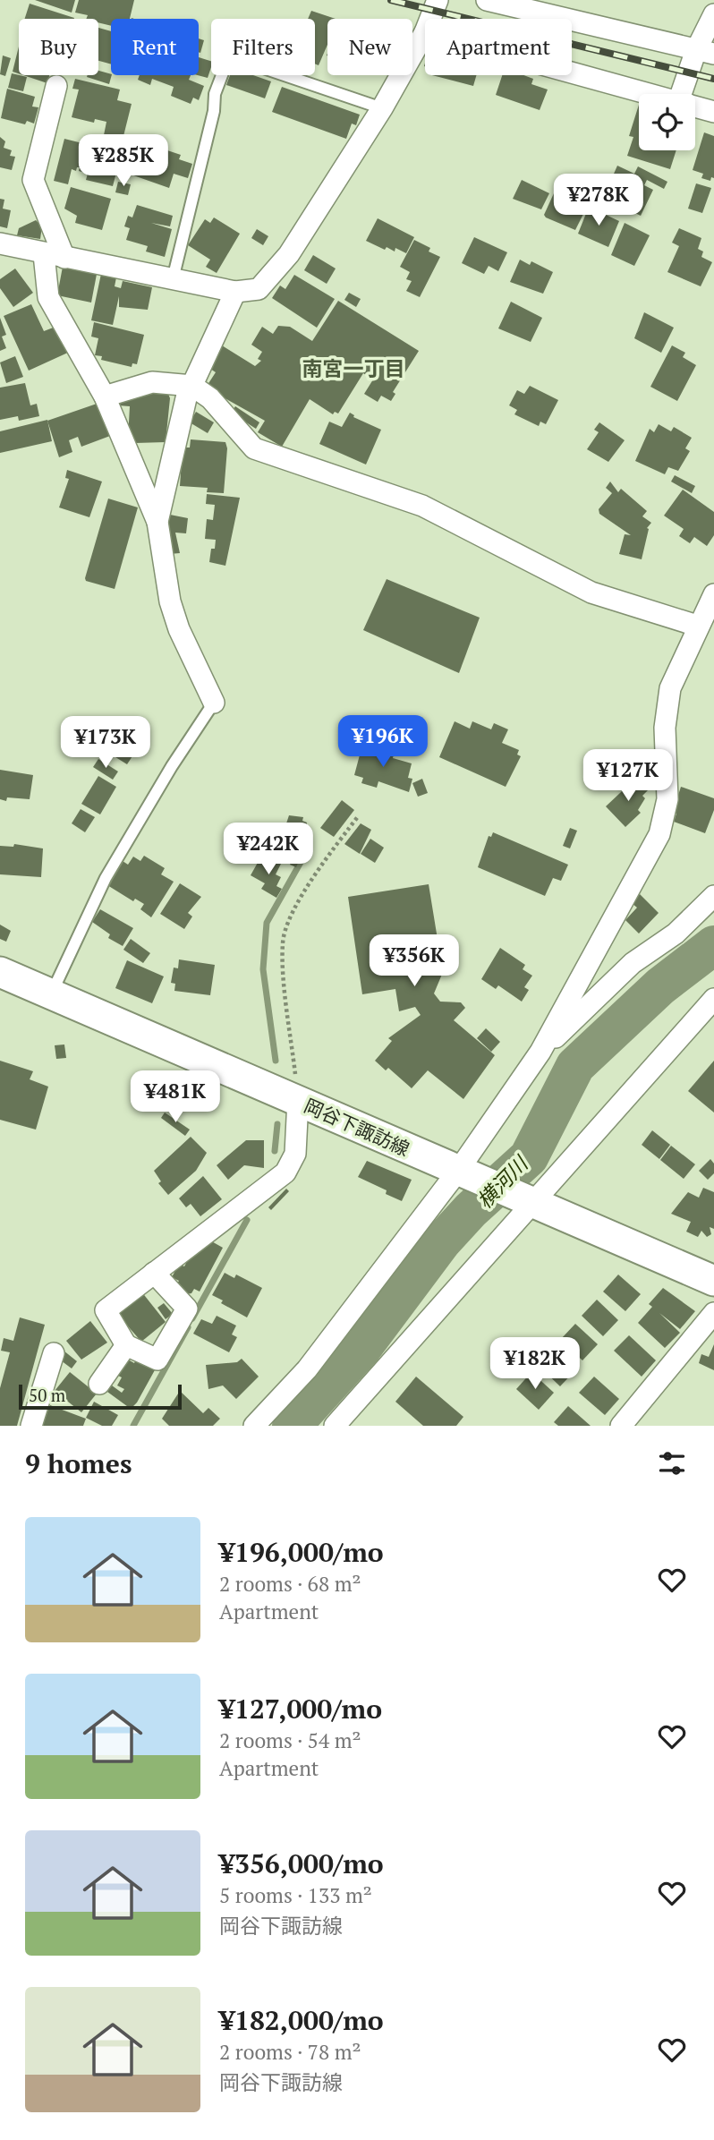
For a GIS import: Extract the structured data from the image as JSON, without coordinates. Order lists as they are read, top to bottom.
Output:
{
  "streets": {
    "main road": ["岡谷下諏訪線"]
  },
  "districts": ["南宮一丁目"],
  "water": ["横河川"],
  "scale_bar": "50 m",
  "page": {
    "chip": [
      "Buy",
      "Rent",
      "Filters",
      "New",
      "Apartment"
    ],
    "price": [
      "¥285K",
      "¥278K",
      "¥196K",
      "¥173K",
      "¥127K",
      "¥242K",
      "¥356K",
      "¥481K",
      "¥182K"
    ],
    "scale": "50 m",
    "heading": "9 homes",
    "list": [
      {
        "name": "¥196,000/mo",
        "note": "2 rooms · 68 m² · Apartment"
      },
      {
        "name": "¥127,000/mo",
        "note": "2 rooms · 54 m² · Apartment"
      },
      {
        "name": "¥356,000/mo",
        "note": "5 rooms · 133 m² · 岡谷下諏訪線"
      },
      {
        "name": "¥182,000/mo",
        "note": "2 rooms · 78 m² · 岡谷下諏訪線"
      }
    ]
  }
}
